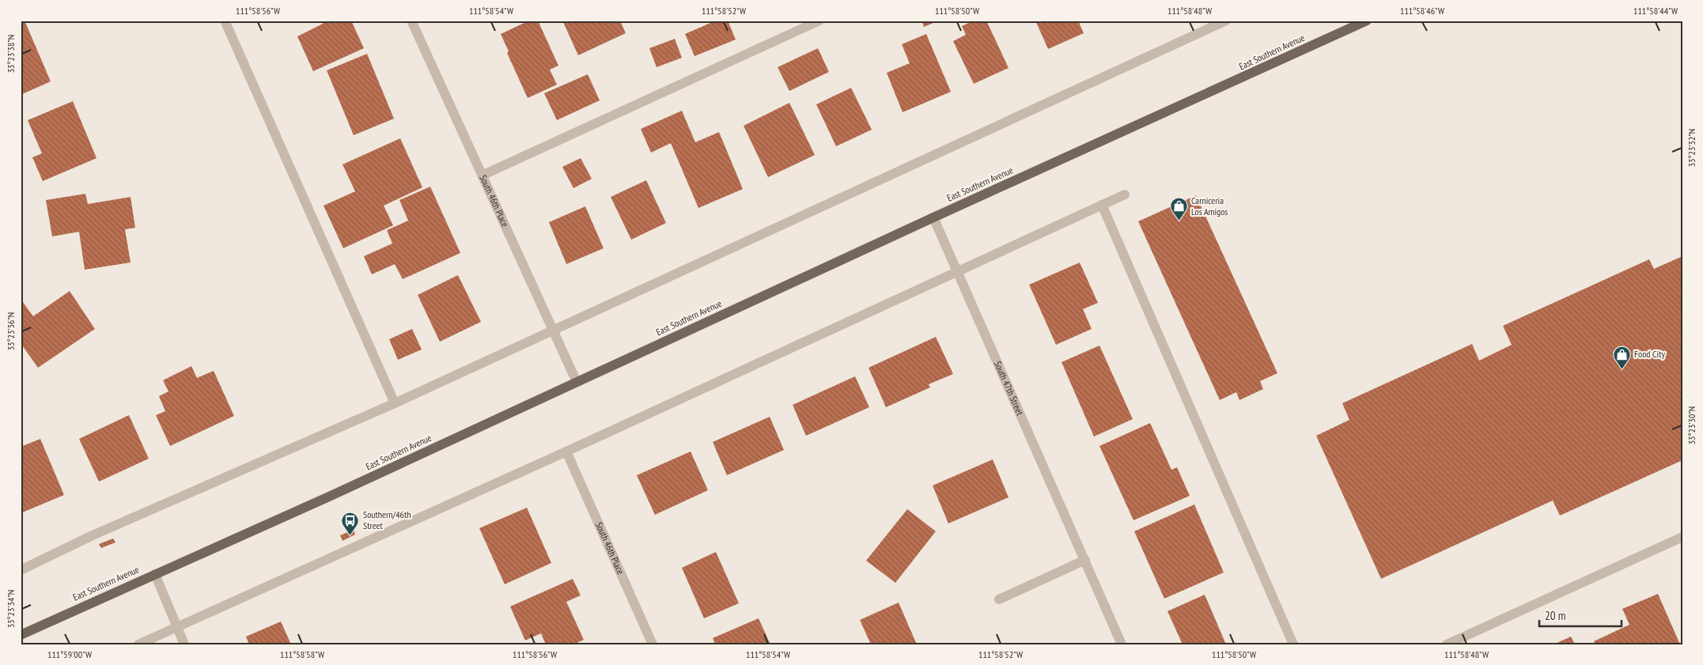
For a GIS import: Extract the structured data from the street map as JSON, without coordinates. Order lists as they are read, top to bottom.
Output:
{
  "streets": {
    "main road": ["East Southern Avenue"],
    "street": ["South 46th Place", "South 47th Street"]
  },
  "crossings": [
    ["East Southern Avenue", "South 46th Place"],
    ["East Southern Avenue", "South 47th Street"]
  ],
  "places": {
    "shop": ["Carniceria Los Amigos", "Food City"],
    "bus stop": ["Southern/46th Street"]
  },
  "scale_bar": "20 m",
  "coordinates": [
    "111°58'56\"W",
    "111°58'54\"W",
    "111°58'52\"W",
    "111°58'50\"W",
    "111°58'48\"W",
    "111°58'46\"W",
    "111°58'44\"W",
    "33°23'38\"N",
    "33°23'32\"N",
    "33°23'36\"N",
    "33°23'30\"N",
    "33°23'34\"N",
    "111°59'00\"W",
    "111°58'58\"W"
  ]
}
